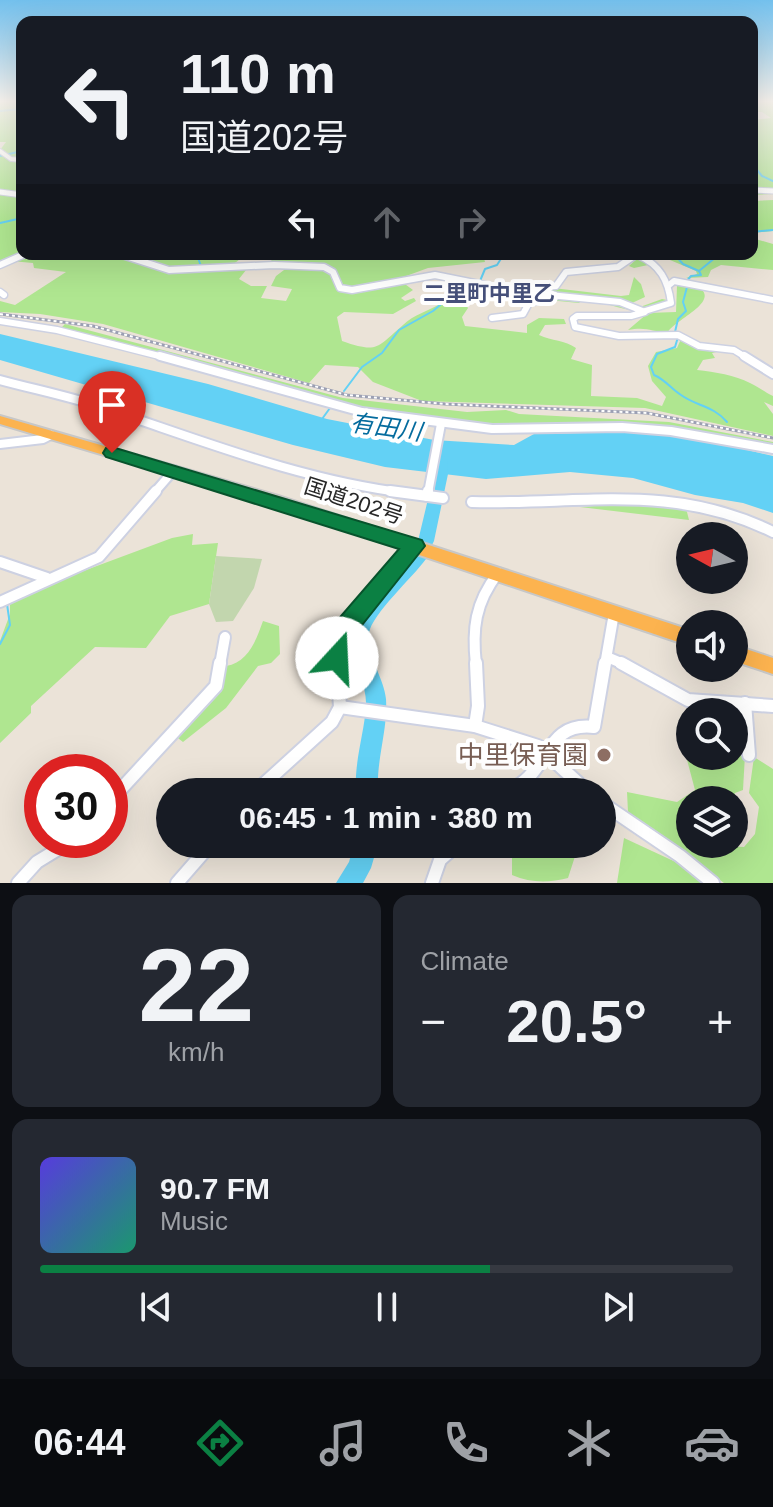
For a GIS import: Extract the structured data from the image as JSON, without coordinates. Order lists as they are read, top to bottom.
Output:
{
  "streets": {
    "highway": ["国道202号"]
  },
  "districts": ["二里町中里乙"],
  "water": ["有田川"],
  "places": ["中里保育園"],
  "north": "left",
  "page": {
    "turn": ["110 m", "国道202号"],
    "limit": "30",
    "trip": "06:45 · 1 min · 380 m",
    "tile": [
      ["22", "km/h"],
      "Climate"
    ],
    "heat": ["−", "20.5°", "+"],
    "song": ["90.7 FM", "Music"],
    "tabs": "06:44"
  }
}
